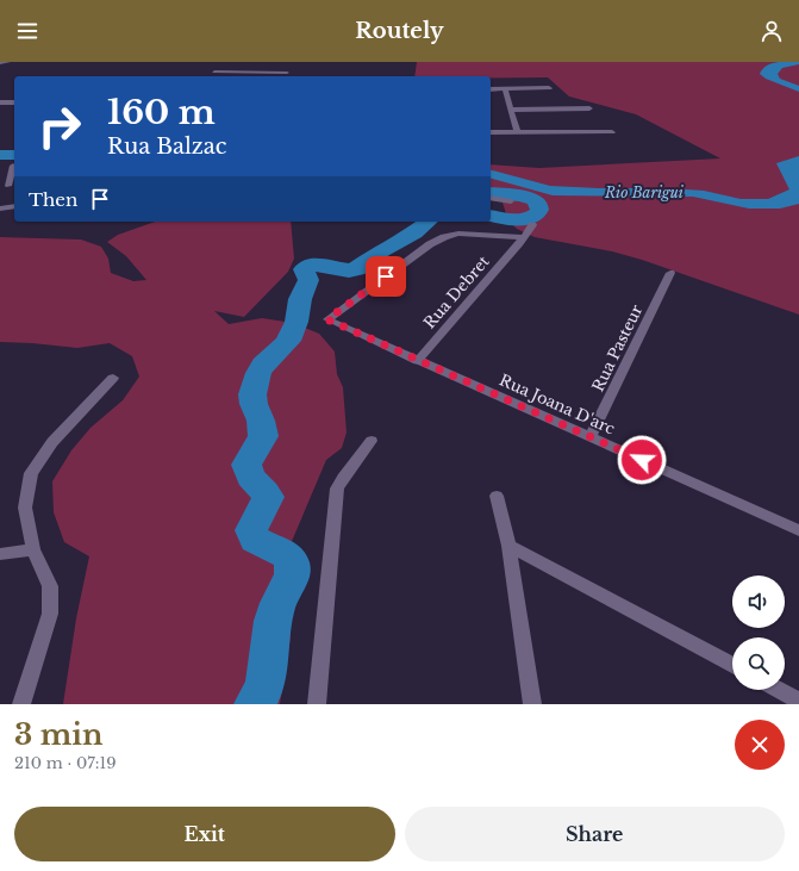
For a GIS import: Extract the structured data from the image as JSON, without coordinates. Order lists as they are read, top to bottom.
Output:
{
  "streets": {
    "street": ["Rua Debret", "Rua Pasteur", "Rua Joana D'arc"]
  },
  "crossings": [
    ["Rua Debret", "Rua Joana D'arc"],
    ["Rua Pasteur", "Rua Joana D'arc"]
  ],
  "water": ["Rio Barigui"],
  "page": {
    "header": "Routely",
    "turn": ["160 m", "Rua Balzac"],
    "then": "Then",
    "heading": ["3 min", "210 m · 07:19"],
    "buttons": ["Exit", "Share"]
  }
}
